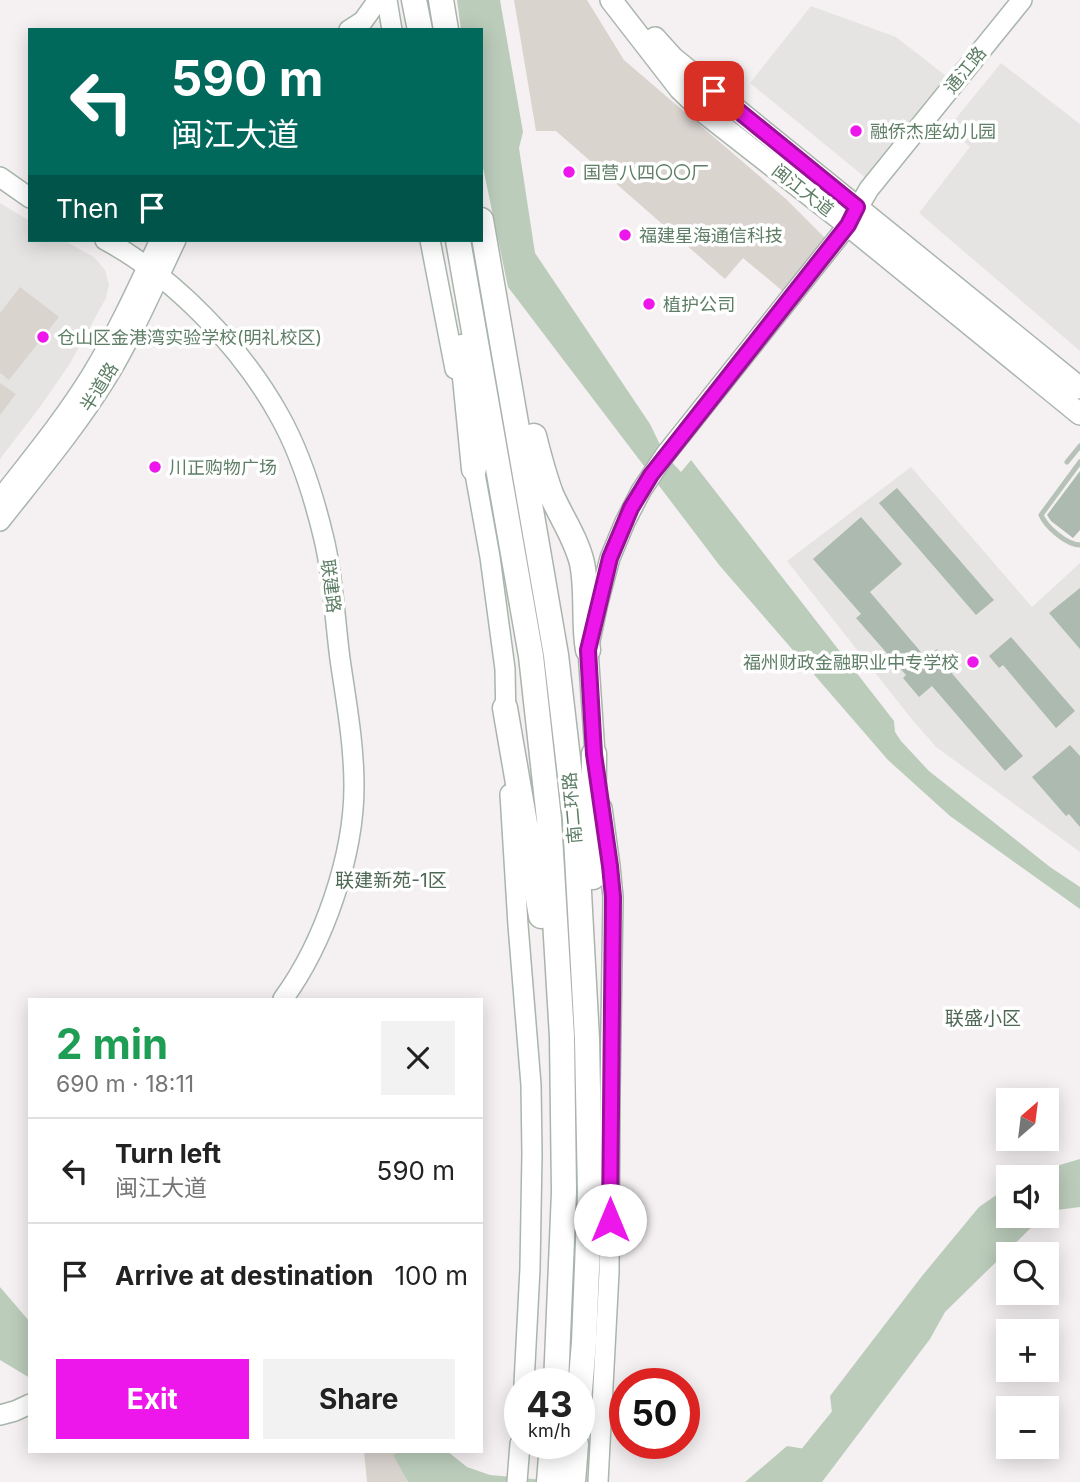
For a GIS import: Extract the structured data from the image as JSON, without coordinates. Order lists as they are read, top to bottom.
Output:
{
  "streets": {
    "highway": ["南二环路"],
    "main road": [
      "通江路",
      "闽江大道",
      "半道路",
      "联建路"
    ]
  },
  "crossings": [
    ["通江路", "闽江大道"],
    ["半道路", "联建路"]
  ],
  "districts": ["联建新苑-1区", "联盛小区"],
  "places": [
    "融侨杰座幼儿园",
    "国营八四〇〇厂",
    "福建星海通信科技",
    "植护公司",
    "仓山区金港湾实验学校(明礼校区)",
    "川正购物广场",
    "福州财政金融职业中专学校"
  ],
  "north": "top right",
  "page": {
    "turn": ["590 m", "闽江大道"],
    "then": "Then",
    "heading": ["2 min", "690 m · 18:11"],
    "map_buttons": ["+", "−"],
    "list": [
      {
        "name": "Turn left",
        "note": "闽江大道",
        "value": "590 m"
      },
      {
        "name": "Arrive at destination",
        "value": "100 m"
      }
    ],
    "buttons": ["Exit", "Share"],
    "speed": "43 km/h",
    "limit": "50"
  }
}
